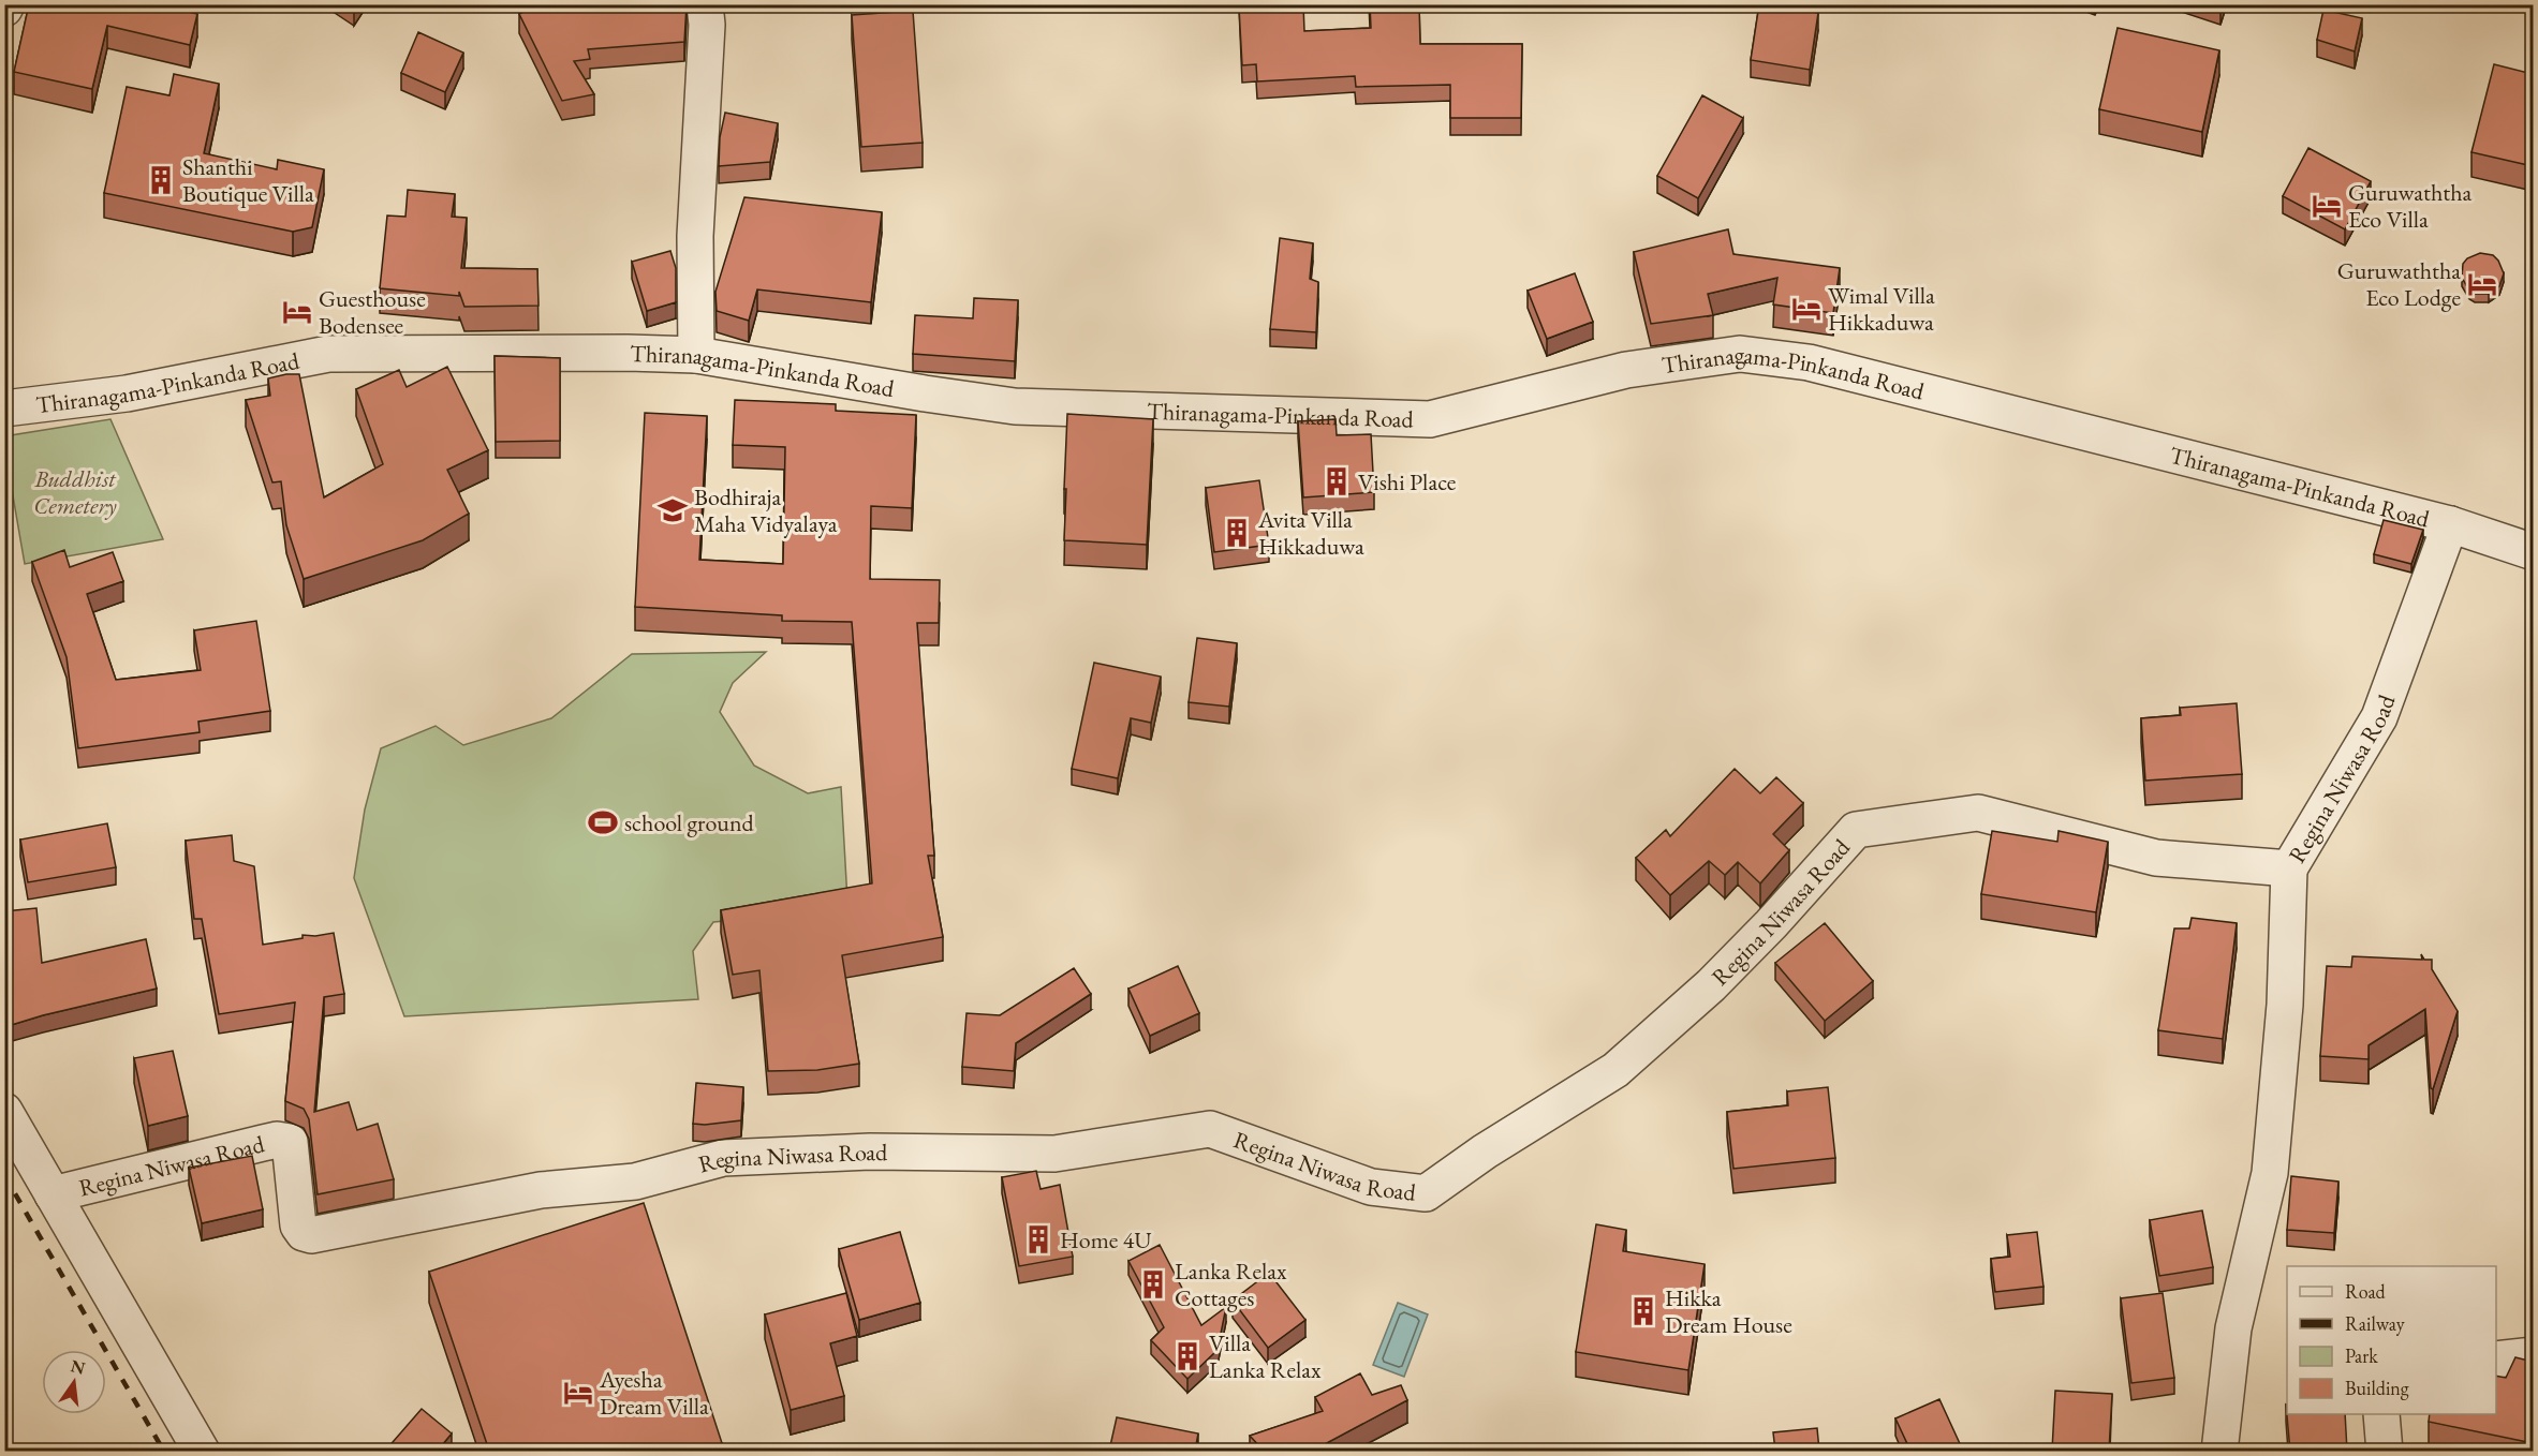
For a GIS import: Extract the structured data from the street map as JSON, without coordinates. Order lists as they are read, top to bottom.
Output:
{
  "streets": {
    "street": ["Thiranagama-Pinkanda Road", "Regina Niwasa Road"]
  },
  "crossings": [
    ["Thiranagama-Pinkanda Road", "Regina Niwasa Road"]
  ],
  "parks": ["Buddhist Cemetery"],
  "places": {
    "building": [
      "Shanthi Boutique Villa",
      "Vishi Place",
      "Avita Villa Hikkaduwa",
      "Home 4U",
      "Lanka Relax Cottages",
      "Hikka Dream House",
      "Villa Lanka Relax"
    ],
    "hotel": [
      "Guruwaththa Eco Villa",
      "Guruwaththa Eco Lodge",
      "Wimal Villa Hikkaduwa",
      "Guesthouse Bodensee",
      "Ayesha Dream Villa"
    ],
    "school or university": ["Bodhiraja Maha Vidyalaya"],
    "sports": ["school ground"]
  },
  "legend": [
    "Road",
    "Railway",
    "Park",
    "Building"
  ],
  "north": "top"
}
